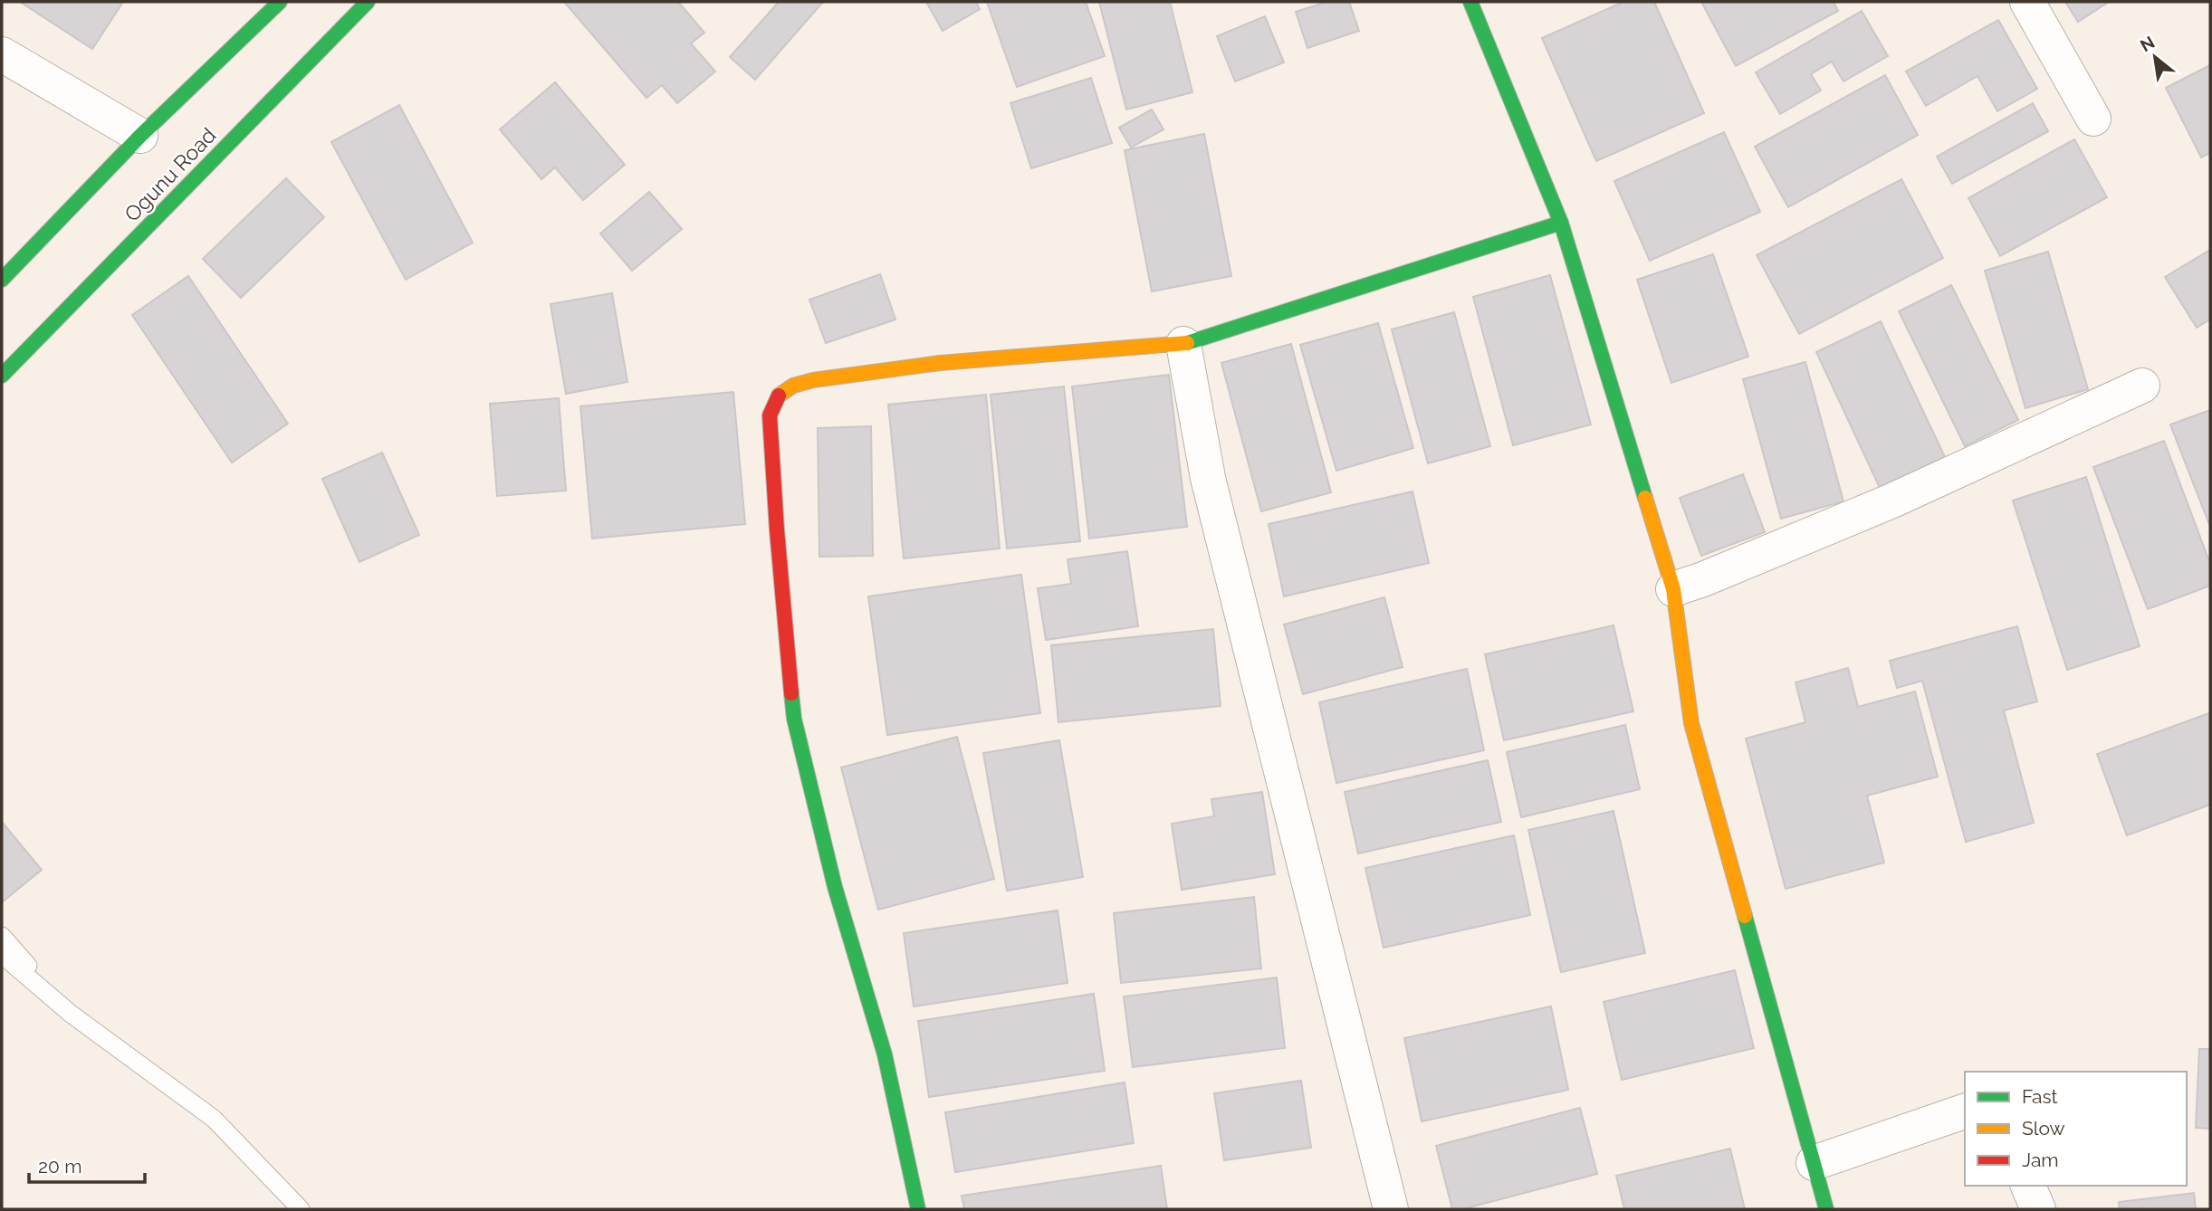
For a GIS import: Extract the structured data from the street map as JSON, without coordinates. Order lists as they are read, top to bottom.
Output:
{
  "streets": {
    "street": ["Ogunu Road"]
  },
  "legend": ["Fast", "Slow", "Jam"],
  "scale_bar": "20 m",
  "north": "top left"
}
